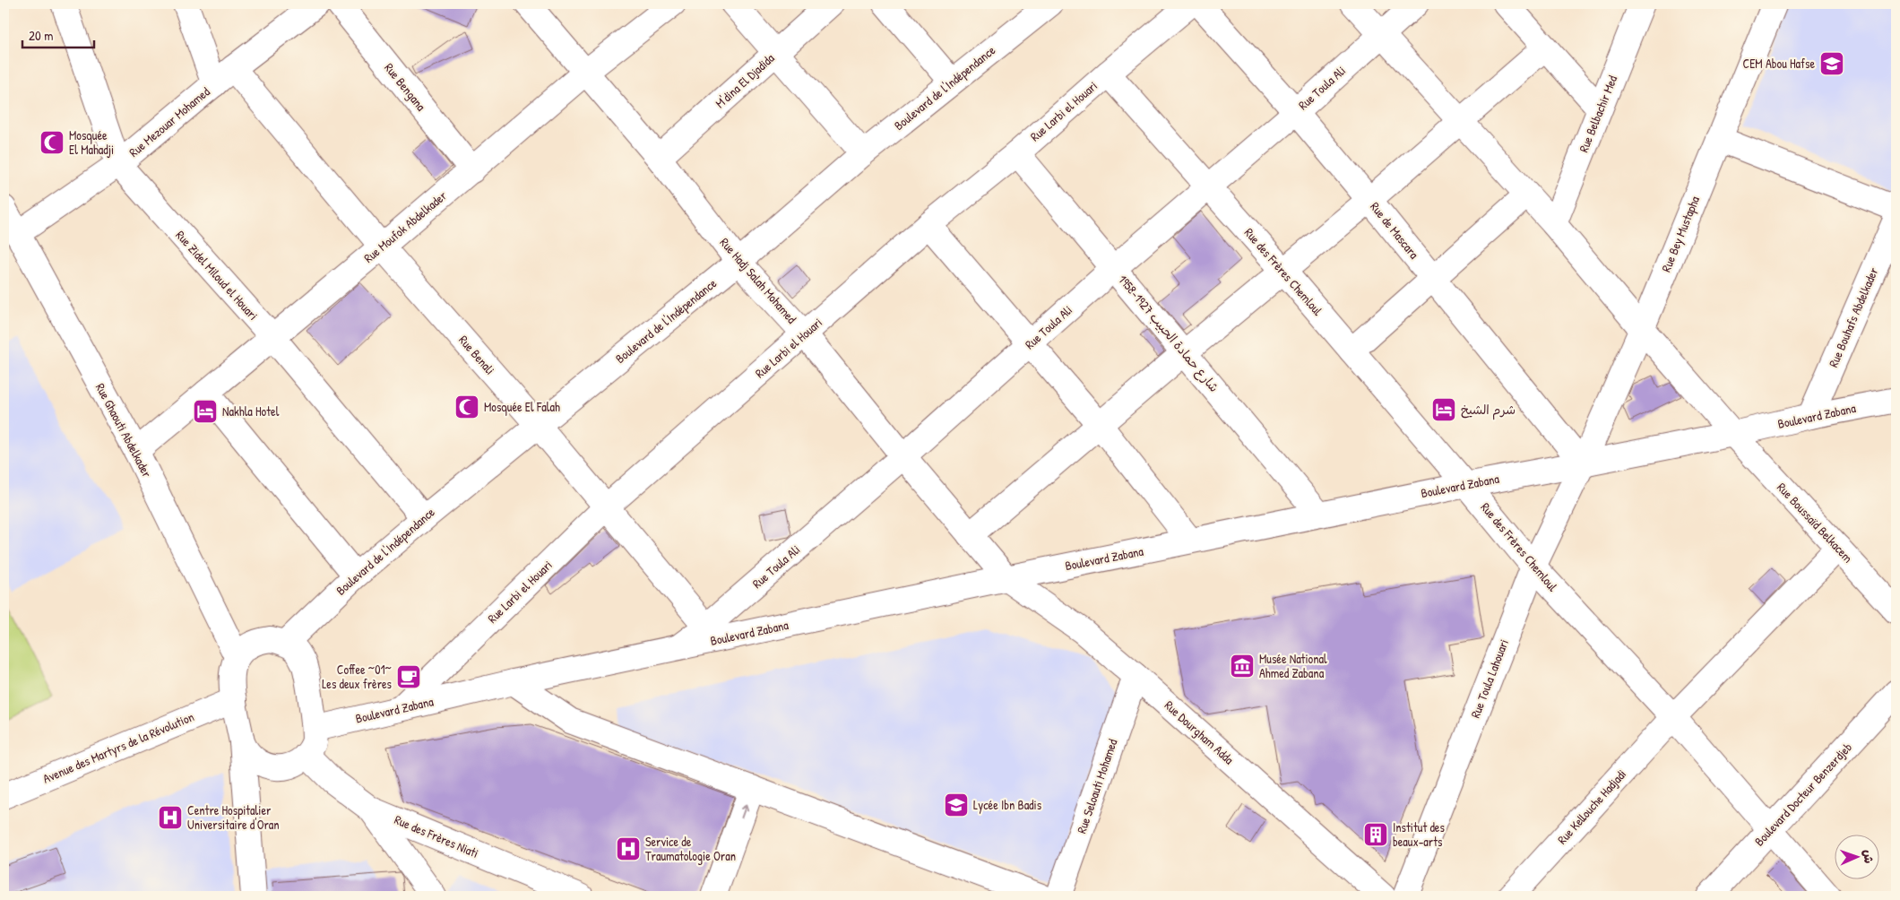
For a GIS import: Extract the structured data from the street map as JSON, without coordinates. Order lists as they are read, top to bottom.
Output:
{
  "streets": {
    "street": [
      "M'dina El Djadida",
      "Rue Bengana",
      "Boulevard de l'Indépendance",
      "Rue Toula Ali",
      "Rue Larbi el Houari",
      "Rue Belbachir Med",
      "Rue Mezouar Mohamed",
      "Rue Moufok Abdelkader",
      "Rue de Mascara",
      "Rue Bey Mustapha",
      "Rue des Frères Chemloul",
      "Rue Zidel Miloud el Houari",
      "Rue Hadj Salah Mohamed",
      "Rue Bouhafs Abdelkader",
      "شارع حمادة الحبيب 1927-1958",
      "Rue Benali",
      "Boulevard Zabana",
      "Rue Ghaouti Abdelkader",
      "Rue Boussaïd Belkacem",
      "Rue Toula Lahouari",
      "Rue Dourgham Adda",
      "Avenue des Martyrs de la Révolution",
      "Rue Seloauti Mohamed",
      "Boulevard Docteur Benzerdjeb",
      "Rue Kellouche Hadjadi",
      "Rue des Frères Niati"
    ]
  },
  "crossings": [
    ["M'dina El Djadida", "Rue Hadj Salah Mohamed"],
    ["Rue Bengana", "Rue Moufok Abdelkader"],
    ["Boulevard de l'Indépendance", "Rue Zidel Miloud el Houari"],
    ["Boulevard de l'Indépendance", "Rue Hadj Salah Mohamed"],
    ["Boulevard de l'Indépendance", "Rue Benali"],
    ["Boulevard de l'Indépendance", "Boulevard Zabana"],
    ["Boulevard de l'Indépendance", "Rue Ghaouti Abdelkader"],
    ["Boulevard de l'Indépendance", "Avenue des Martyrs de la Révolution"],
    ["Boulevard de l'Indépendance", "Rue des Frères Niati"],
    ["Rue Toula Ali", "Rue de Mascara"],
    ["Rue Toula Ali", "Rue des Frères Chemloul"],
    ["Rue Toula Ali", "Rue Hadj Salah Mohamed"],
    ["Rue Toula Ali", "شارع حمادة الحبيب 1927-1958"],
    ["Rue Toula Ali", "Rue Benali"],
    ["Rue Toula Ali", "Boulevard Zabana"],
    ["Rue Toula Ali", "Rue Boussaïd Belkacem"],
    ["Rue Larbi el Houari", "Rue des Frères Chemloul"],
    ["Rue Larbi el Houari", "Rue Hadj Salah Mohamed"],
    ["Rue Larbi el Houari", "شارع حمادة الحبيب 1927-1958"],
    ["Rue Larbi el Houari", "Rue Benali"],
    ["Rue Larbi el Houari", "Boulevard Zabana"],
    ["Rue Belbachir Med", "Rue Boussaïd Belkacem"],
    ["Rue Mezouar Mohamed", "Rue Zidel Miloud el Houari"],
    ["Rue Mezouar Mohamed", "Rue Benali"],
    ["Rue Mezouar Mohamed", "Rue Ghaouti Abdelkader"],
    ["Rue Moufok Abdelkader", "Rue Zidel Miloud el Houari"],
    ["Rue Moufok Abdelkader", "Rue Hadj Salah Mohamed"],
    ["Rue Moufok Abdelkader", "Rue Benali"],
    ["Rue Moufok Abdelkader", "Rue Ghaouti Abdelkader"],
    ["Rue de Mascara", "Rue Bey Mustapha"],
    ["Rue de Mascara", "Boulevard Zabana"],
    ["Rue de Mascara", "Rue Toula Lahouari"],
    ["Rue Bey Mustapha", "Boulevard Zabana"],
    ["Rue Bey Mustapha", "Rue Boussaïd Belkacem"],
    ["Rue Bey Mustapha", "Rue Toula Lahouari"],
    ["Rue des Frères Chemloul", "Boulevard Zabana"],
    ["Rue des Frères Chemloul", "Rue Toula Lahouari"],
    ["Rue des Frères Chemloul", "Boulevard Docteur Benzerdjeb"],
    ["Rue des Frères Chemloul", "Rue Kellouche Hadjadi"],
    ["Rue Hadj Salah Mohamed", "Boulevard Zabana"],
    ["Rue Hadj Salah Mohamed", "Rue Dourgham Adda"],
    ["Rue Bouhafs Abdelkader", "Boulevard Zabana"],
    ["شارع حمادة الحبيب 1927-1958", "Boulevard Zabana"],
    ["Rue Benali", "Boulevard Zabana"],
    ["Boulevard Zabana", "Rue Ghaouti Abdelkader"],
    ["Boulevard Zabana", "Rue Boussaïd Belkacem"],
    ["Boulevard Zabana", "Rue Toula Lahouari"],
    ["Boulevard Zabana", "Rue Dourgham Adda"],
    ["Boulevard Zabana", "Avenue des Martyrs de la Révolution"],
    ["Boulevard Zabana", "Rue des Frères Niati"],
    ["Rue Ghaouti Abdelkader", "Avenue des Martyrs de la Révolution"],
    ["Rue Ghaouti Abdelkader", "Rue des Frères Niati"],
    ["Rue Boussaïd Belkacem", "Rue Kellouche Hadjadi"],
    ["Rue Dourgham Adda", "Rue Seloauti Mohamed"],
    ["Avenue des Martyrs de la Révolution", "Rue des Frères Niati"]
  ],
  "places": {
    "school or university": ["CEM Abou Hafse", "Lycée Ibn Badis"],
    "mosque": ["Mosquée El Mahadji", "Mosquée El Falah"],
    "hotel": ["شرم الشيخ", "Nakhla Hotel"],
    "museum": ["Musée National Ahmed Zabana"],
    "cafe": ["Coffee ~01~ Les deux frères"],
    "hospital": ["Centre Hospitalier Universitaire d'Oran", "Service de Traumatologie Oran"],
    "building": ["Institut des beaux-arts"]
  },
  "scale_bar": "20 m",
  "north": "right"
}
